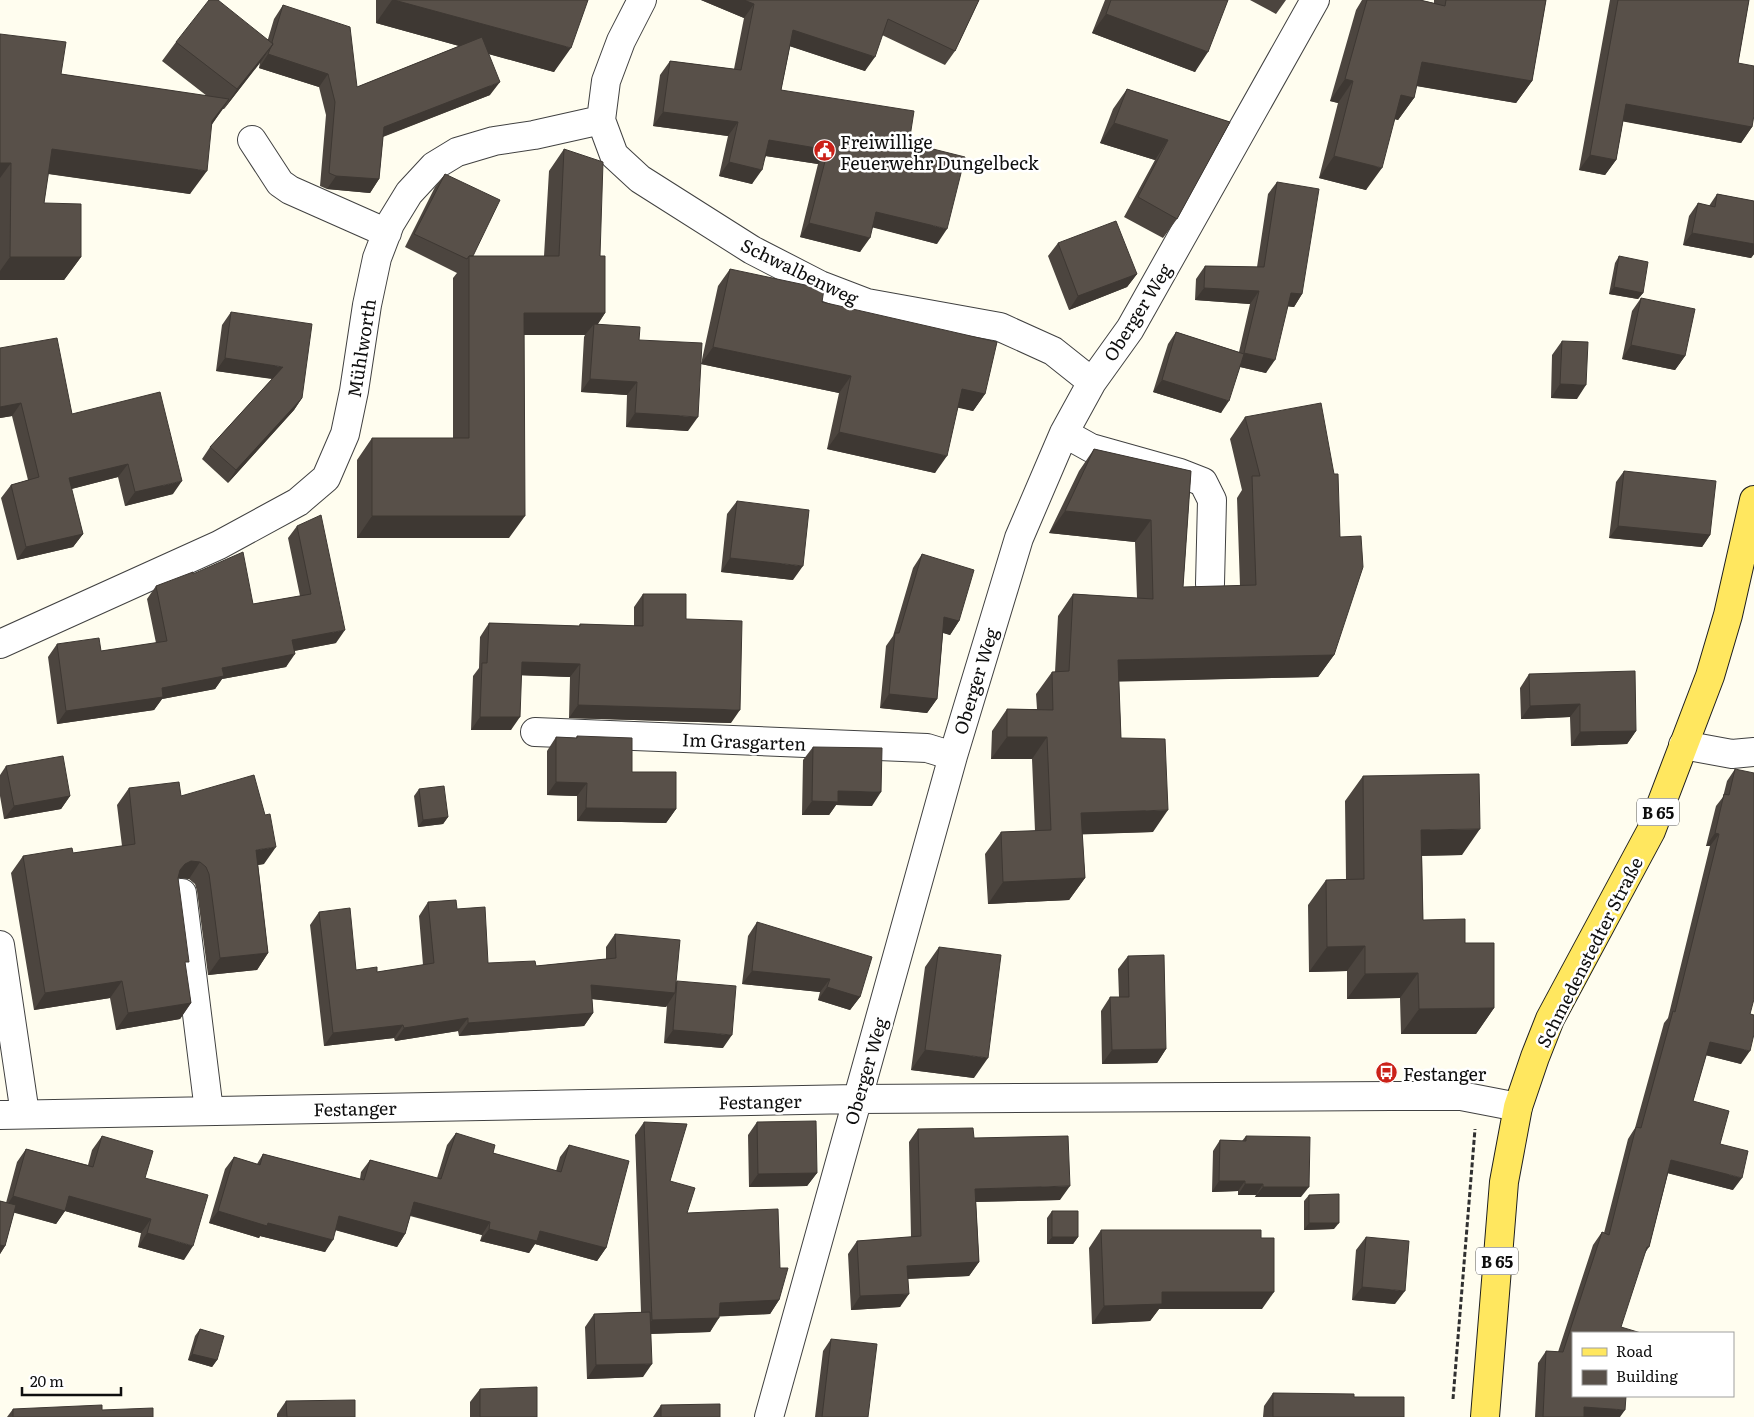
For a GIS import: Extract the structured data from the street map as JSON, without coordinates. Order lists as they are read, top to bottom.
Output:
{
  "streets": {
    "main road": ["B 65", "Schmedenstedter Straße"],
    "street": [
      "Schwalbenweg",
      "Oberger Weg",
      "Mühlworth",
      "Im Grasgarten",
      "Festanger"
    ]
  },
  "crossings": [
    ["Schwalbenweg", "Oberger Weg"],
    ["Schwalbenweg", "Mühlworth"],
    ["Oberger Weg", "Im Grasgarten"],
    ["Oberger Weg", "Festanger"],
    ["Schmedenstedter Straße", "Festanger"]
  ],
  "places": {
    "public building": ["Freiwillige Feuerwehr Dungelbeck"],
    "bus stop": ["Festanger"]
  },
  "legend": ["Road", "Building"],
  "scale_bar": "20 m"
}
